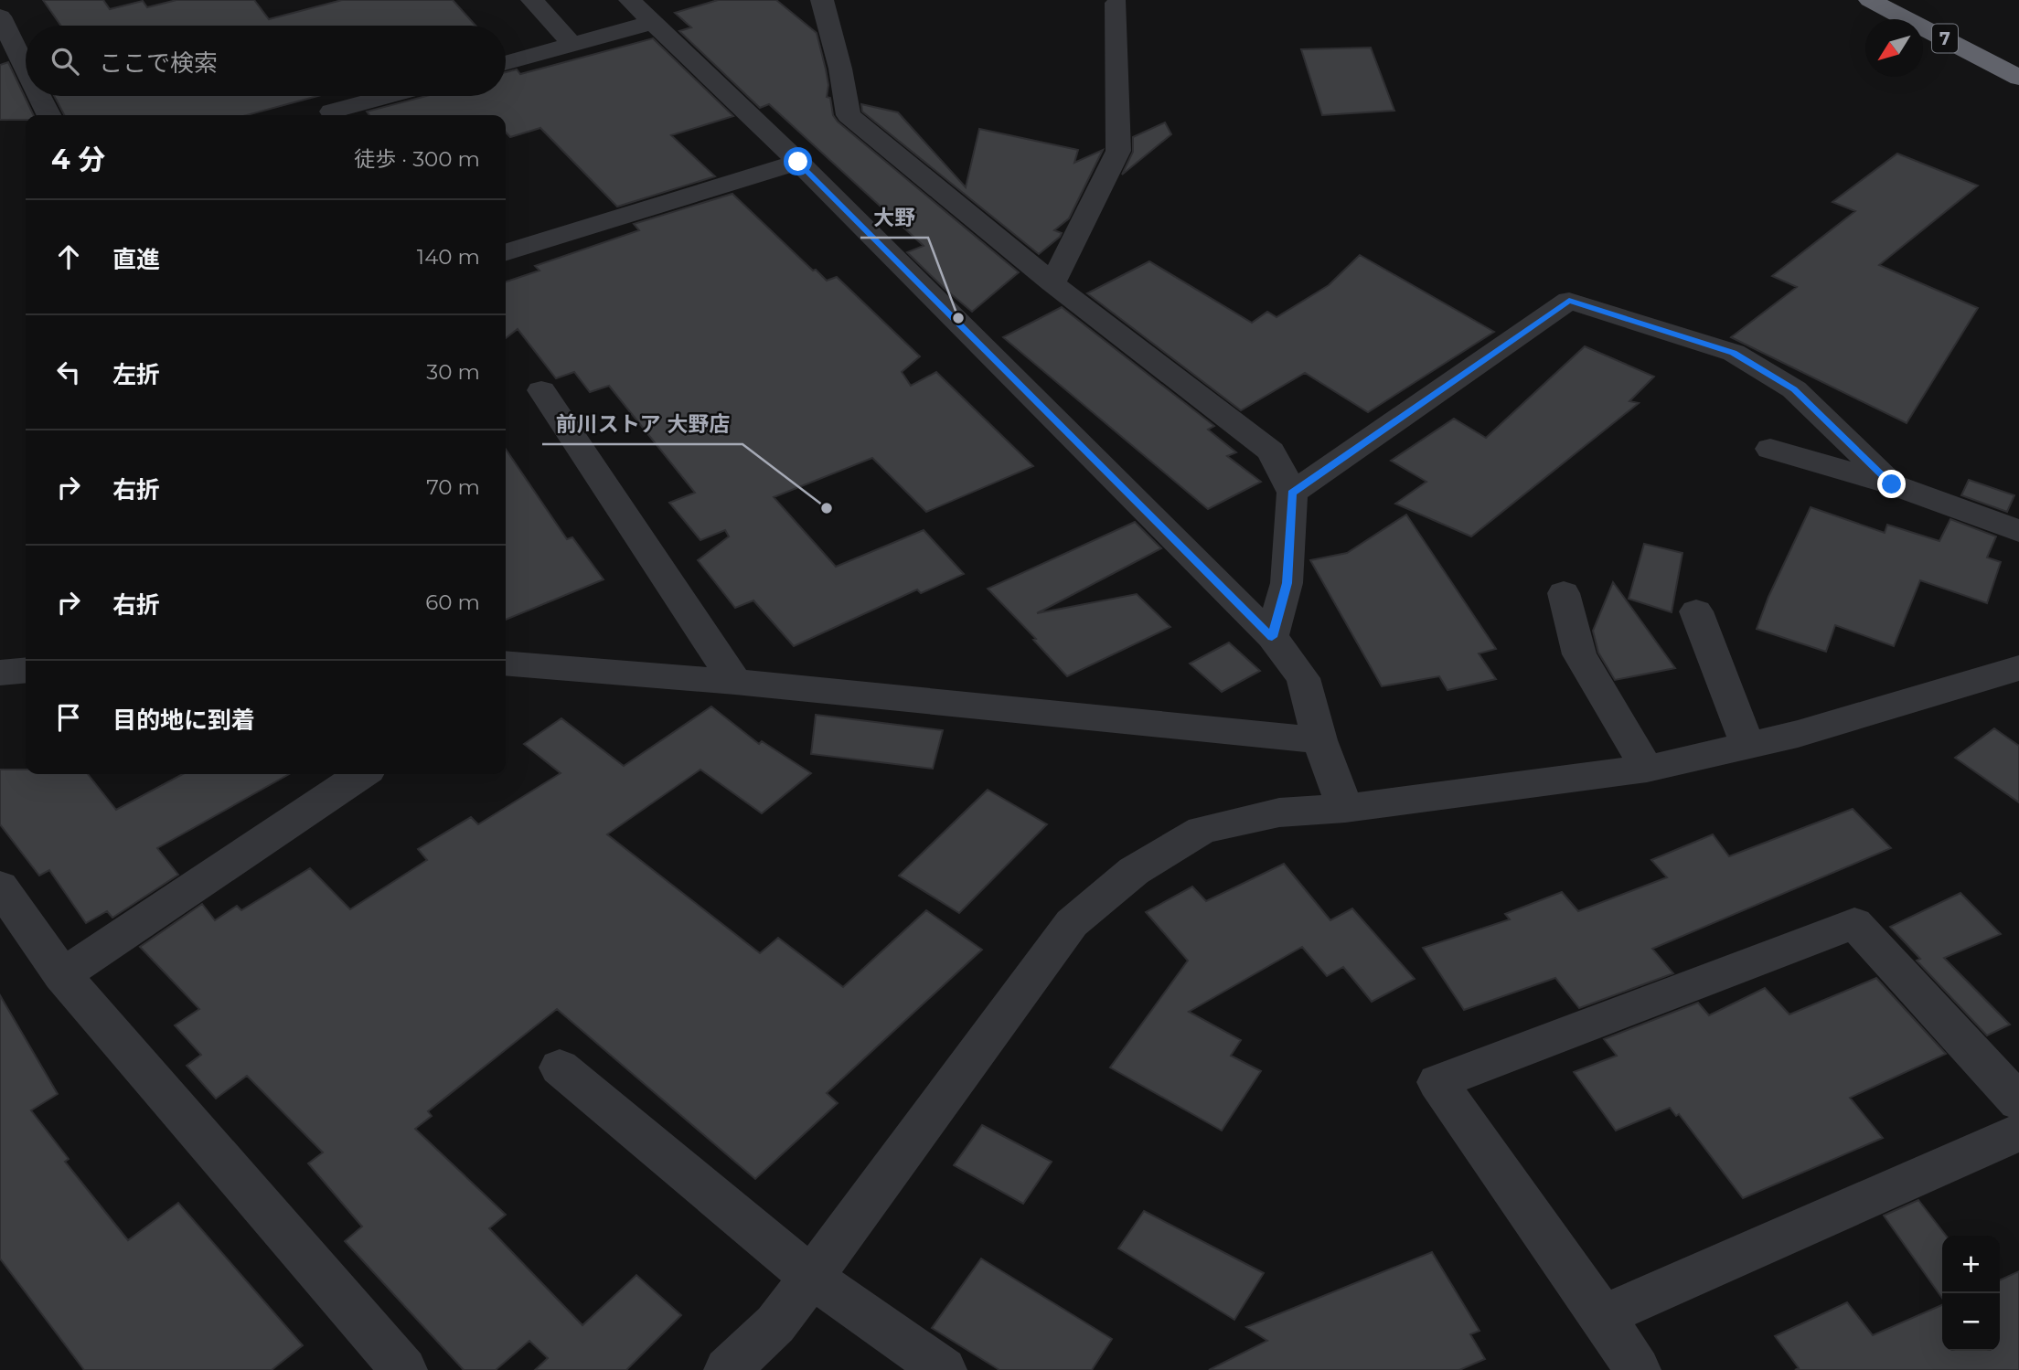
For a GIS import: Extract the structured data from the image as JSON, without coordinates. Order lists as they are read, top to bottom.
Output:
{
  "streets": {
    "highway": ["7"]
  },
  "places": ["大野", "前川ストア 大野店"],
  "north": "bottom left",
  "page": {
    "search": "ここで検索",
    "heading": ["4 分", "徒歩 · 300 m"],
    "list": [
      ["直進", "140 m"],
      ["左折", "30 m"],
      ["右折", "70 m"],
      ["右折", "60 m"],
      "目的地に到着"
    ],
    "map_buttons": ["+", "−"]
  }
}
